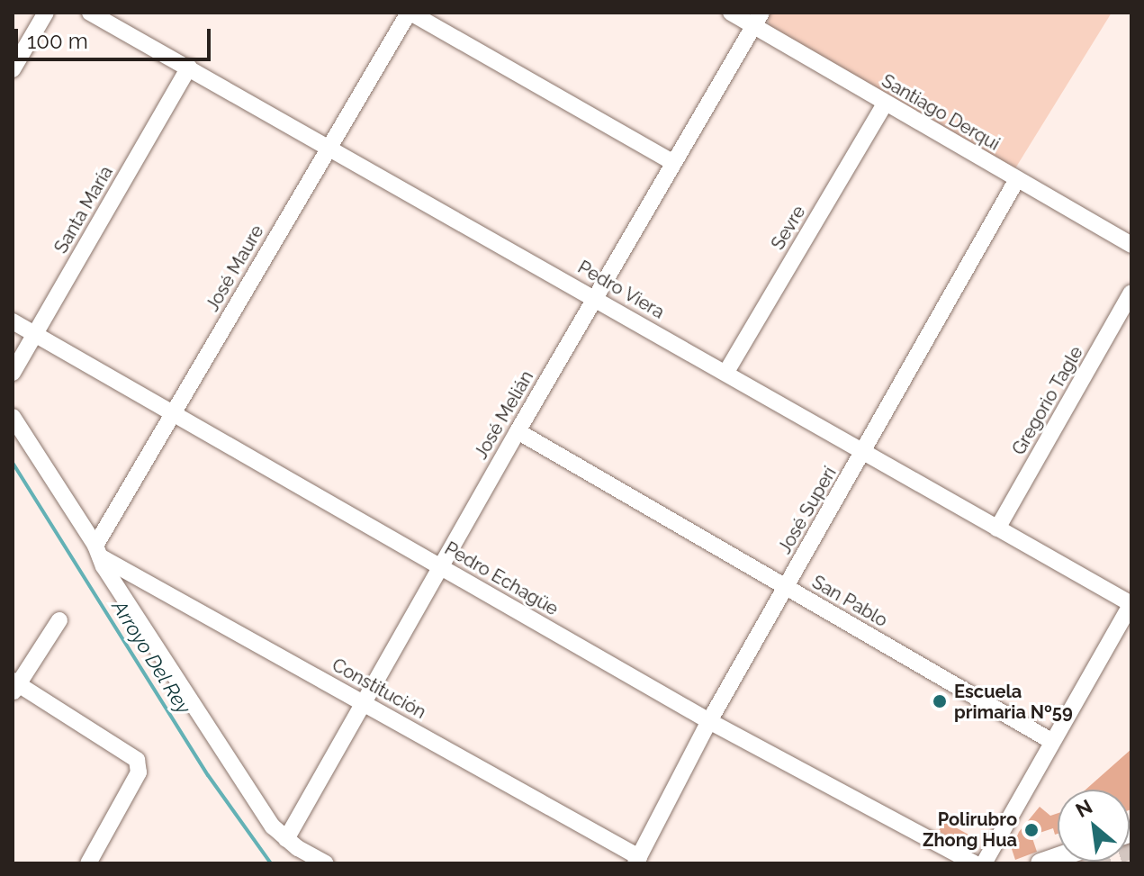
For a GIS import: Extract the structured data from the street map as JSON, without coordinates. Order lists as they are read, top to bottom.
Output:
{
  "streets": {
    "street": [
      "Santiago Derqui",
      "Santa María",
      "Sevre",
      "José Maure",
      "Pedro Viera",
      "Gregorio Tagle",
      "José Melián",
      "José Superí",
      "Pedro Echagüe",
      "San Pablo",
      "Constitución"
    ]
  },
  "crossings": [
    ["Santiago Derqui", "Sevre"],
    ["Santiago Derqui", "José Melián"],
    ["Santiago Derqui", "José Superí"],
    ["Santa María", "Pedro Viera"],
    ["Santa María", "Pedro Echagüe"],
    ["Sevre", "Pedro Viera"],
    ["José Maure", "Pedro Viera"],
    ["José Maure", "Pedro Echagüe"],
    ["José Maure", "Constitución"],
    ["Pedro Viera", "Gregorio Tagle"],
    ["Pedro Viera", "José Melián"],
    ["Pedro Viera", "José Superí"],
    ["José Melián", "Pedro Echagüe"],
    ["José Melián", "San Pablo"],
    ["José Melián", "Constitución"],
    ["José Superí", "Pedro Echagüe"],
    ["José Superí", "San Pablo"],
    ["José Superí", "Constitución"]
  ],
  "water": ["Arroyo Del Rey"],
  "places": ["Escuela primaria Nº59", "Polirubro Zhong Hua"],
  "scale_bar": "100 m",
  "north": "top left"
}
